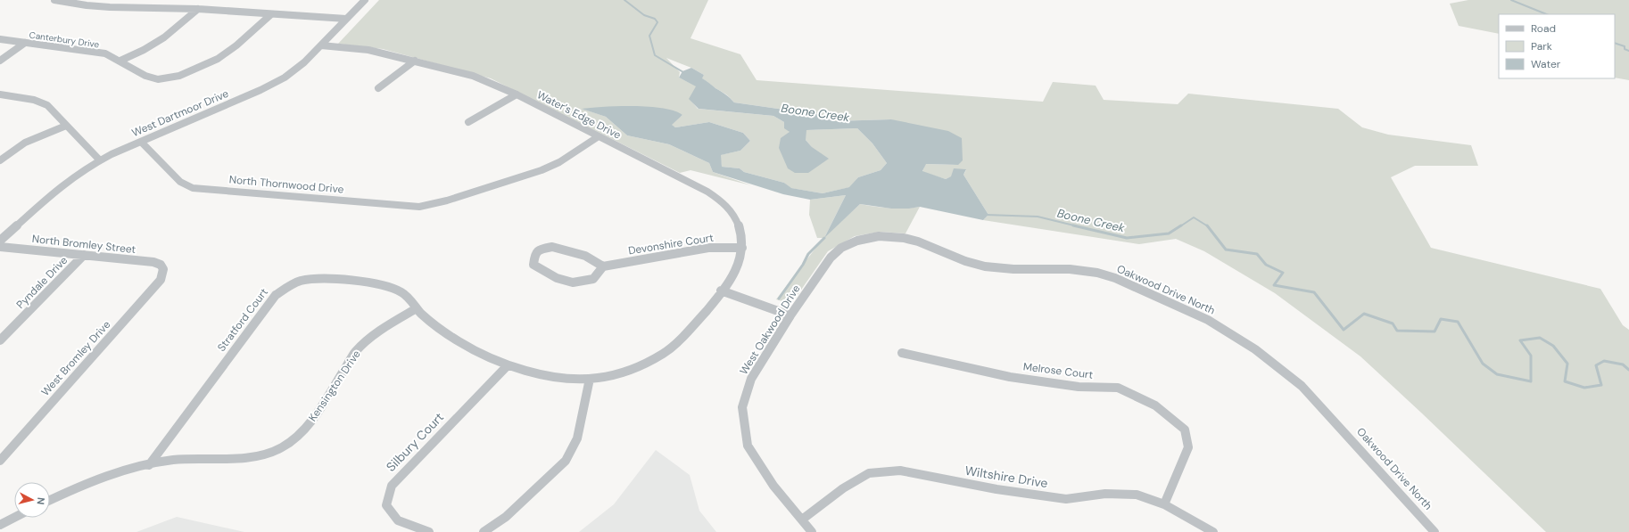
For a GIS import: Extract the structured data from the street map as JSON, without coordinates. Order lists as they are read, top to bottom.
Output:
{
  "streets": {
    "street": [
      "Canterbury Drive",
      "West Dartmoor Drive",
      "Water’s Edge Drive",
      "North Thornwood Drive",
      "North Bromley Street",
      "Devonshire Court",
      "Pyndale Drive",
      "Oakwood Drive North",
      "Stratford Court",
      "West Oakwood Drive",
      "West Bromley Drive",
      "Melrose Court",
      "Kensington Drive",
      "Silbury Court",
      "Wiltshire Drive"
    ]
  },
  "crossings": [
    ["West Dartmoor Drive", "Water’s Edge Drive"],
    ["West Dartmoor Drive", "North Thornwood Drive"],
    ["Water’s Edge Drive", "North Thornwood Drive"],
    ["Water’s Edge Drive", "Devonshire Court"],
    ["North Bromley Street", "Pyndale Drive"],
    ["North Bromley Street", "West Bromley Drive"],
    ["Oakwood Drive North", "West Oakwood Drive"],
    ["Stratford Court", "Kensington Drive"],
    ["West Oakwood Drive", "Wiltshire Drive"],
    ["Melrose Court", "Wiltshire Drive"]
  ],
  "water": ["Boone Creek"],
  "legend": ["Road", "Park", "Water"],
  "north": "right"
}
